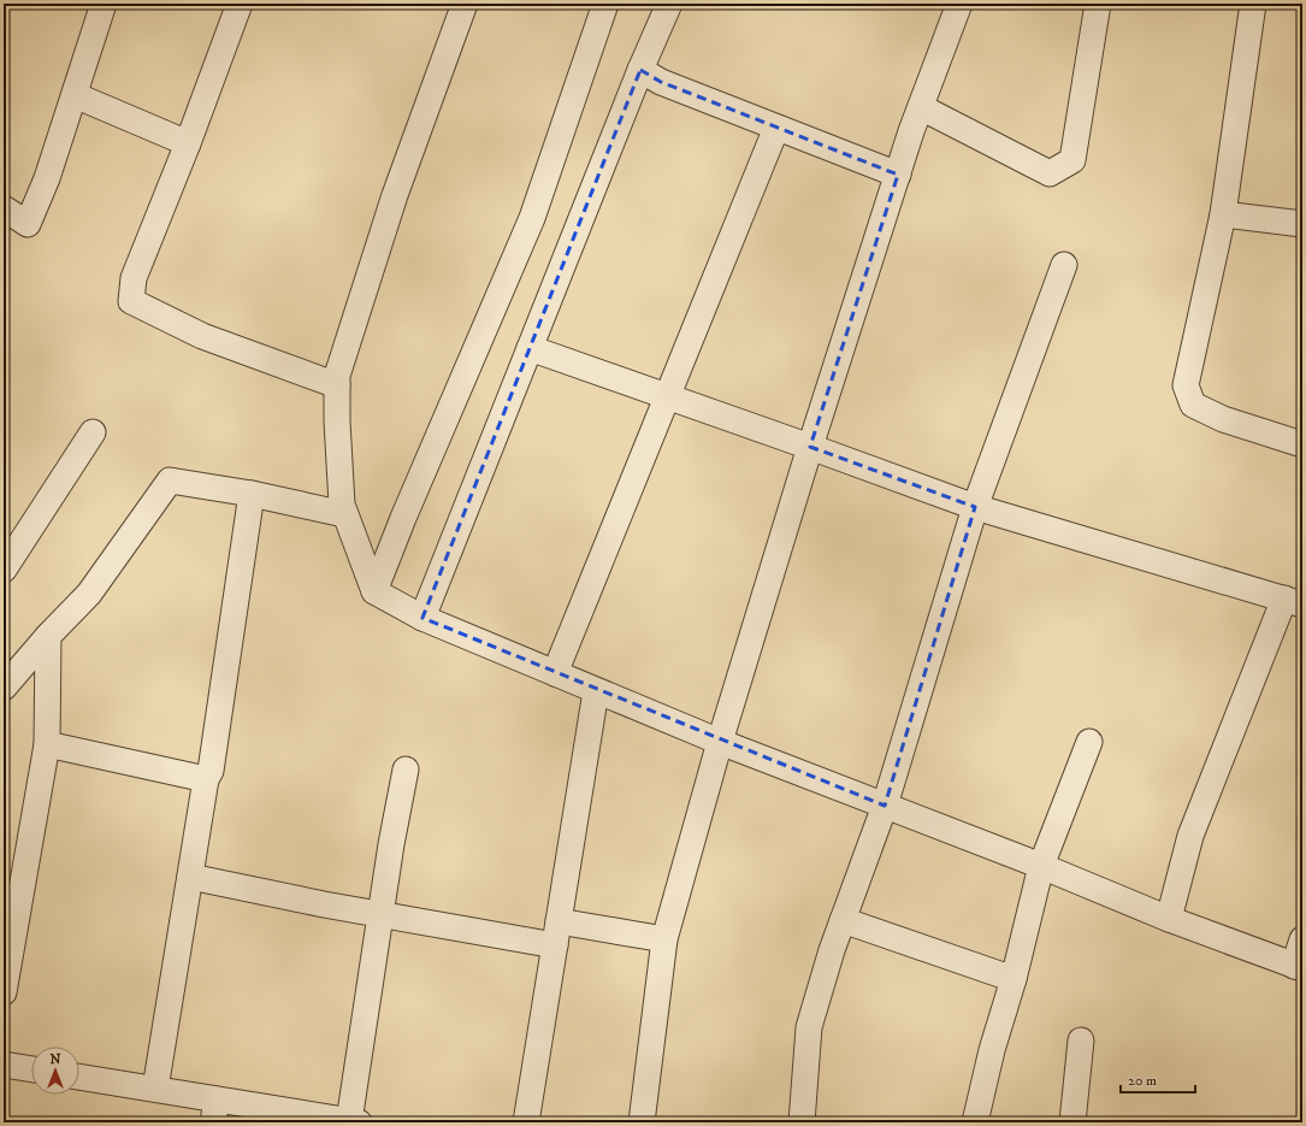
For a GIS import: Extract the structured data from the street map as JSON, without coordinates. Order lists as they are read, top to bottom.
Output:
{
  "scale_bar": "20 m",
  "north": "top"
}
